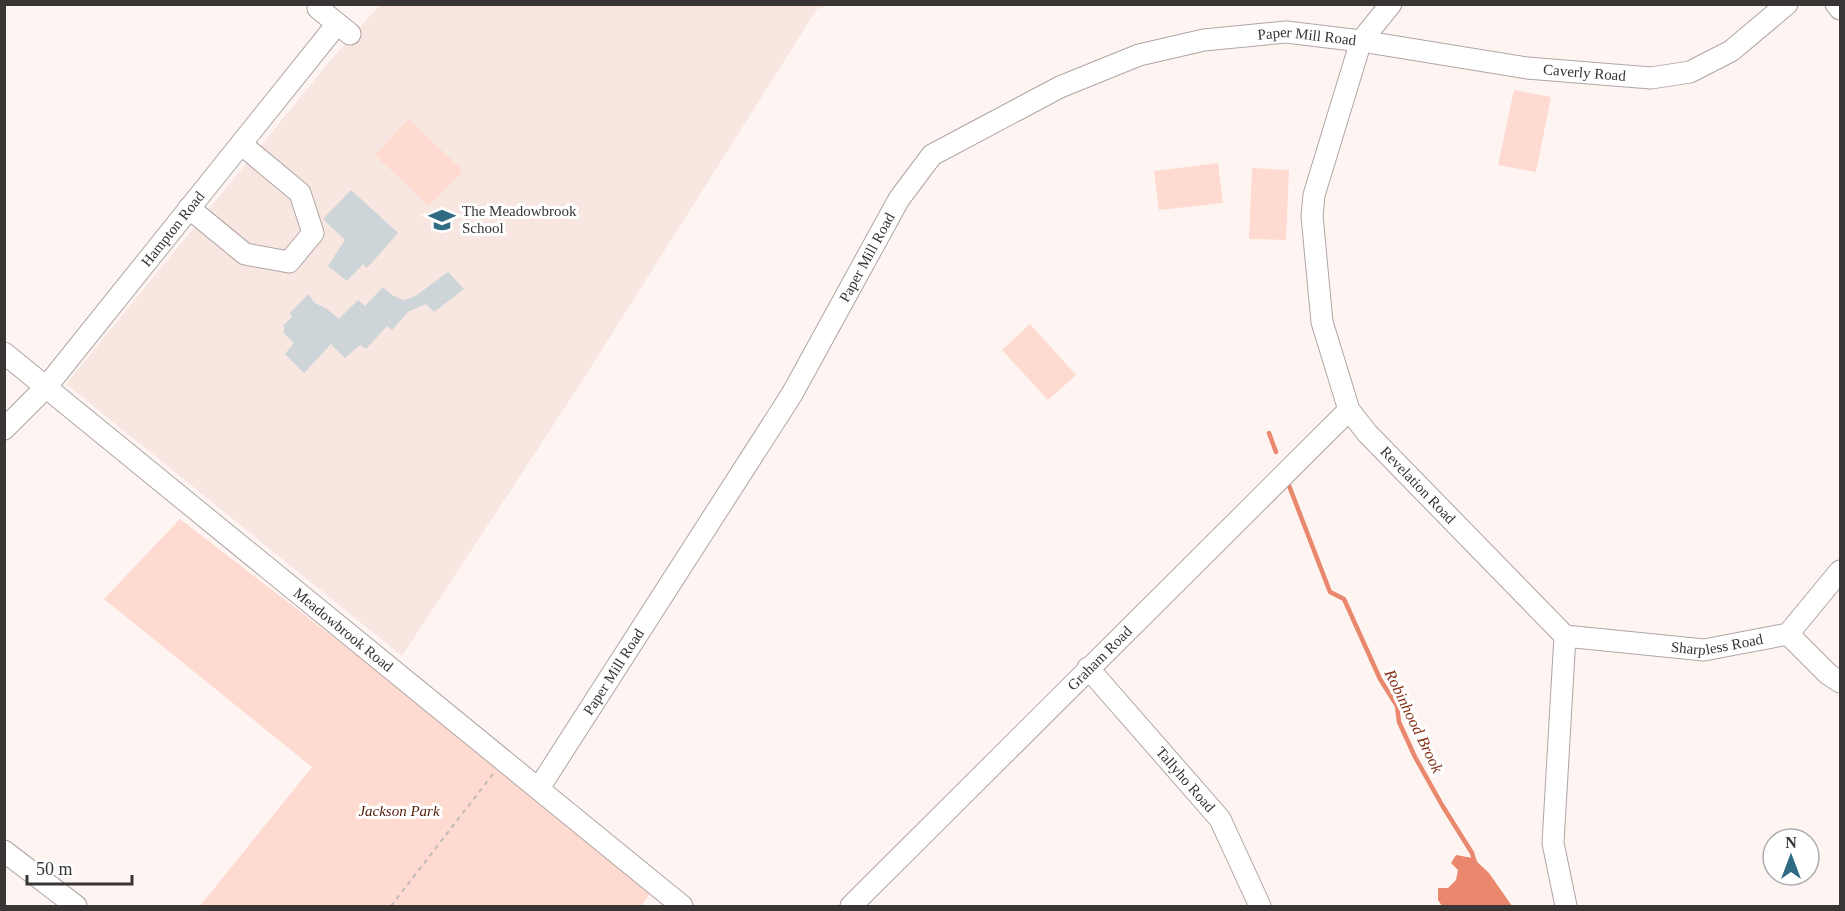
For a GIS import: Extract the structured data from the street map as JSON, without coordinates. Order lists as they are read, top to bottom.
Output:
{
  "streets": {
    "street": [
      "Paper Mill Road",
      "Caverly Road",
      "Hampton Road",
      "Revelation Road",
      "Meadowbrook Road",
      "Sharpless Road",
      "Graham Road",
      "Tallyho Road"
    ]
  },
  "crossings": [
    ["Paper Mill Road", "Caverly Road"],
    ["Paper Mill Road", "Revelation Road"],
    ["Paper Mill Road", "Meadowbrook Road"],
    ["Caverly Road", "Revelation Road"],
    ["Hampton Road", "Meadowbrook Road"],
    ["Revelation Road", "Sharpless Road"],
    ["Revelation Road", "Graham Road"],
    ["Graham Road", "Tallyho Road"]
  ],
  "water": ["Robinhood Brook"],
  "parks": ["Jackson Park"],
  "places": {
    "school or university": ["The Meadowbrook School"]
  },
  "scale_bar": "50 m",
  "north": "top"
}
